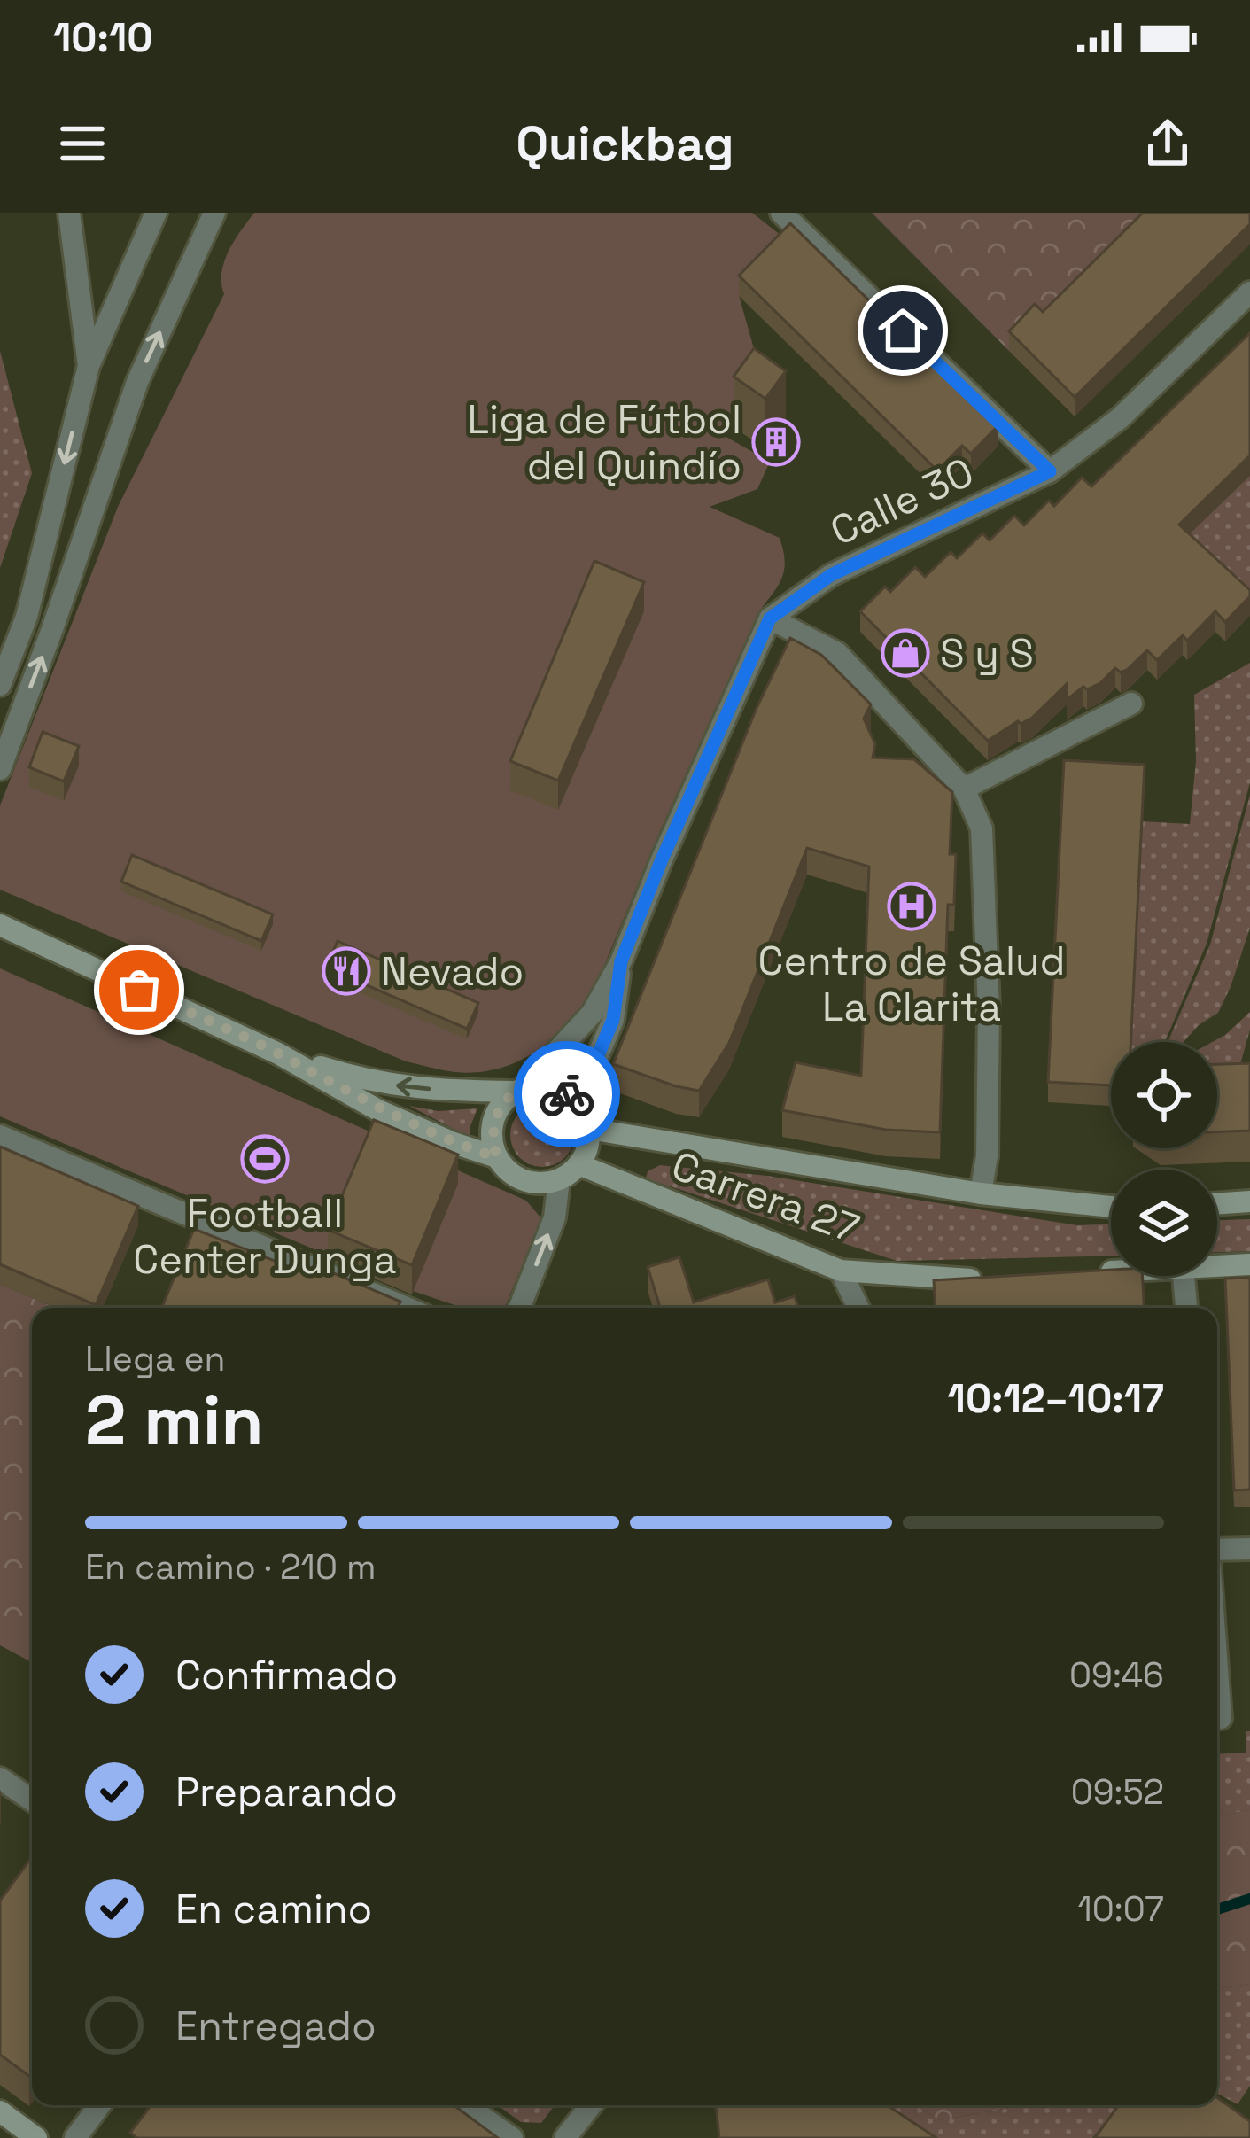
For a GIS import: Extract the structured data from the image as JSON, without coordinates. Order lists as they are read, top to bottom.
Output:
{
  "streets": {
    "street": ["Calle 30", "Carrera 27"]
  },
  "places": {
    "building": ["Liga de Fútbol del Quindío"],
    "shop": ["S y S"],
    "hospital": ["Centro de Salud La Clarita"],
    "restaurant": ["Nevado"],
    "sports": ["Football Center Dunga"]
  },
  "page": {
    "status": "10:10",
    "header": "Quickbag",
    "heading": ["2 min", "Llega en", "10:12–10:17"],
    "bar": "En camino · 210 m",
    "list": [
      ["Confirmado", "09:46"],
      ["Preparando", "09:52"],
      ["En camino", "10:07"],
      "Entregado"
    ]
  }
}
